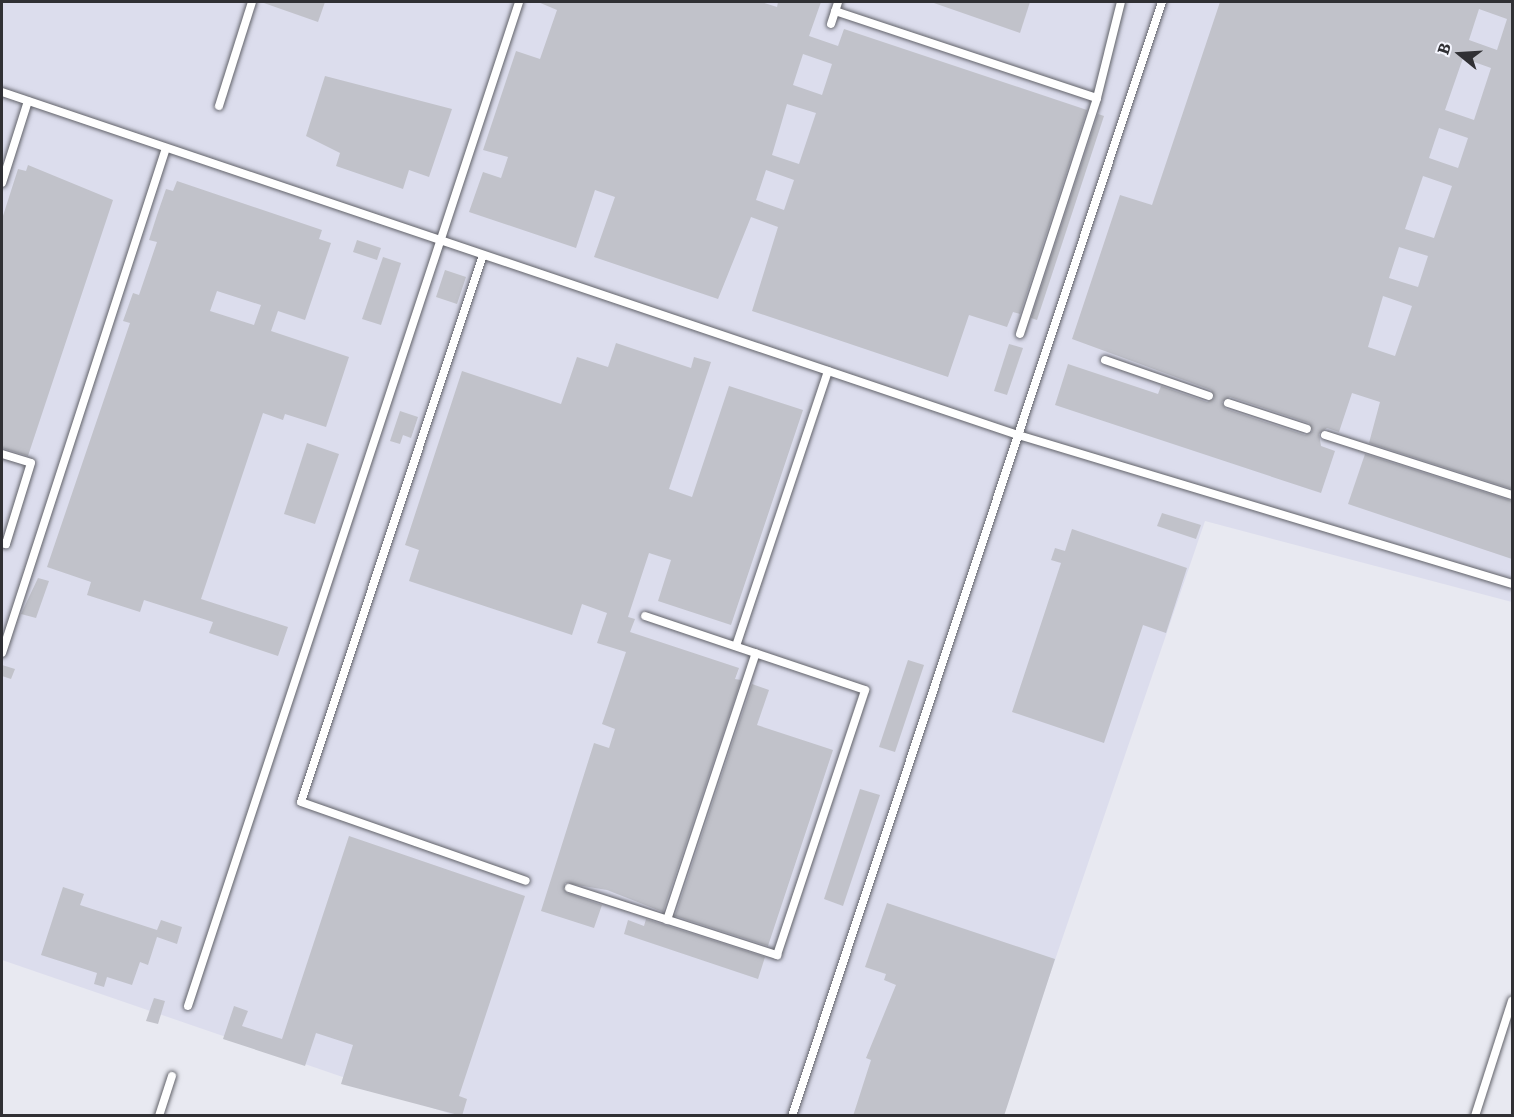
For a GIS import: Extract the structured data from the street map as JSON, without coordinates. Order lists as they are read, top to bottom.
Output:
{
  "north": "left"
}
